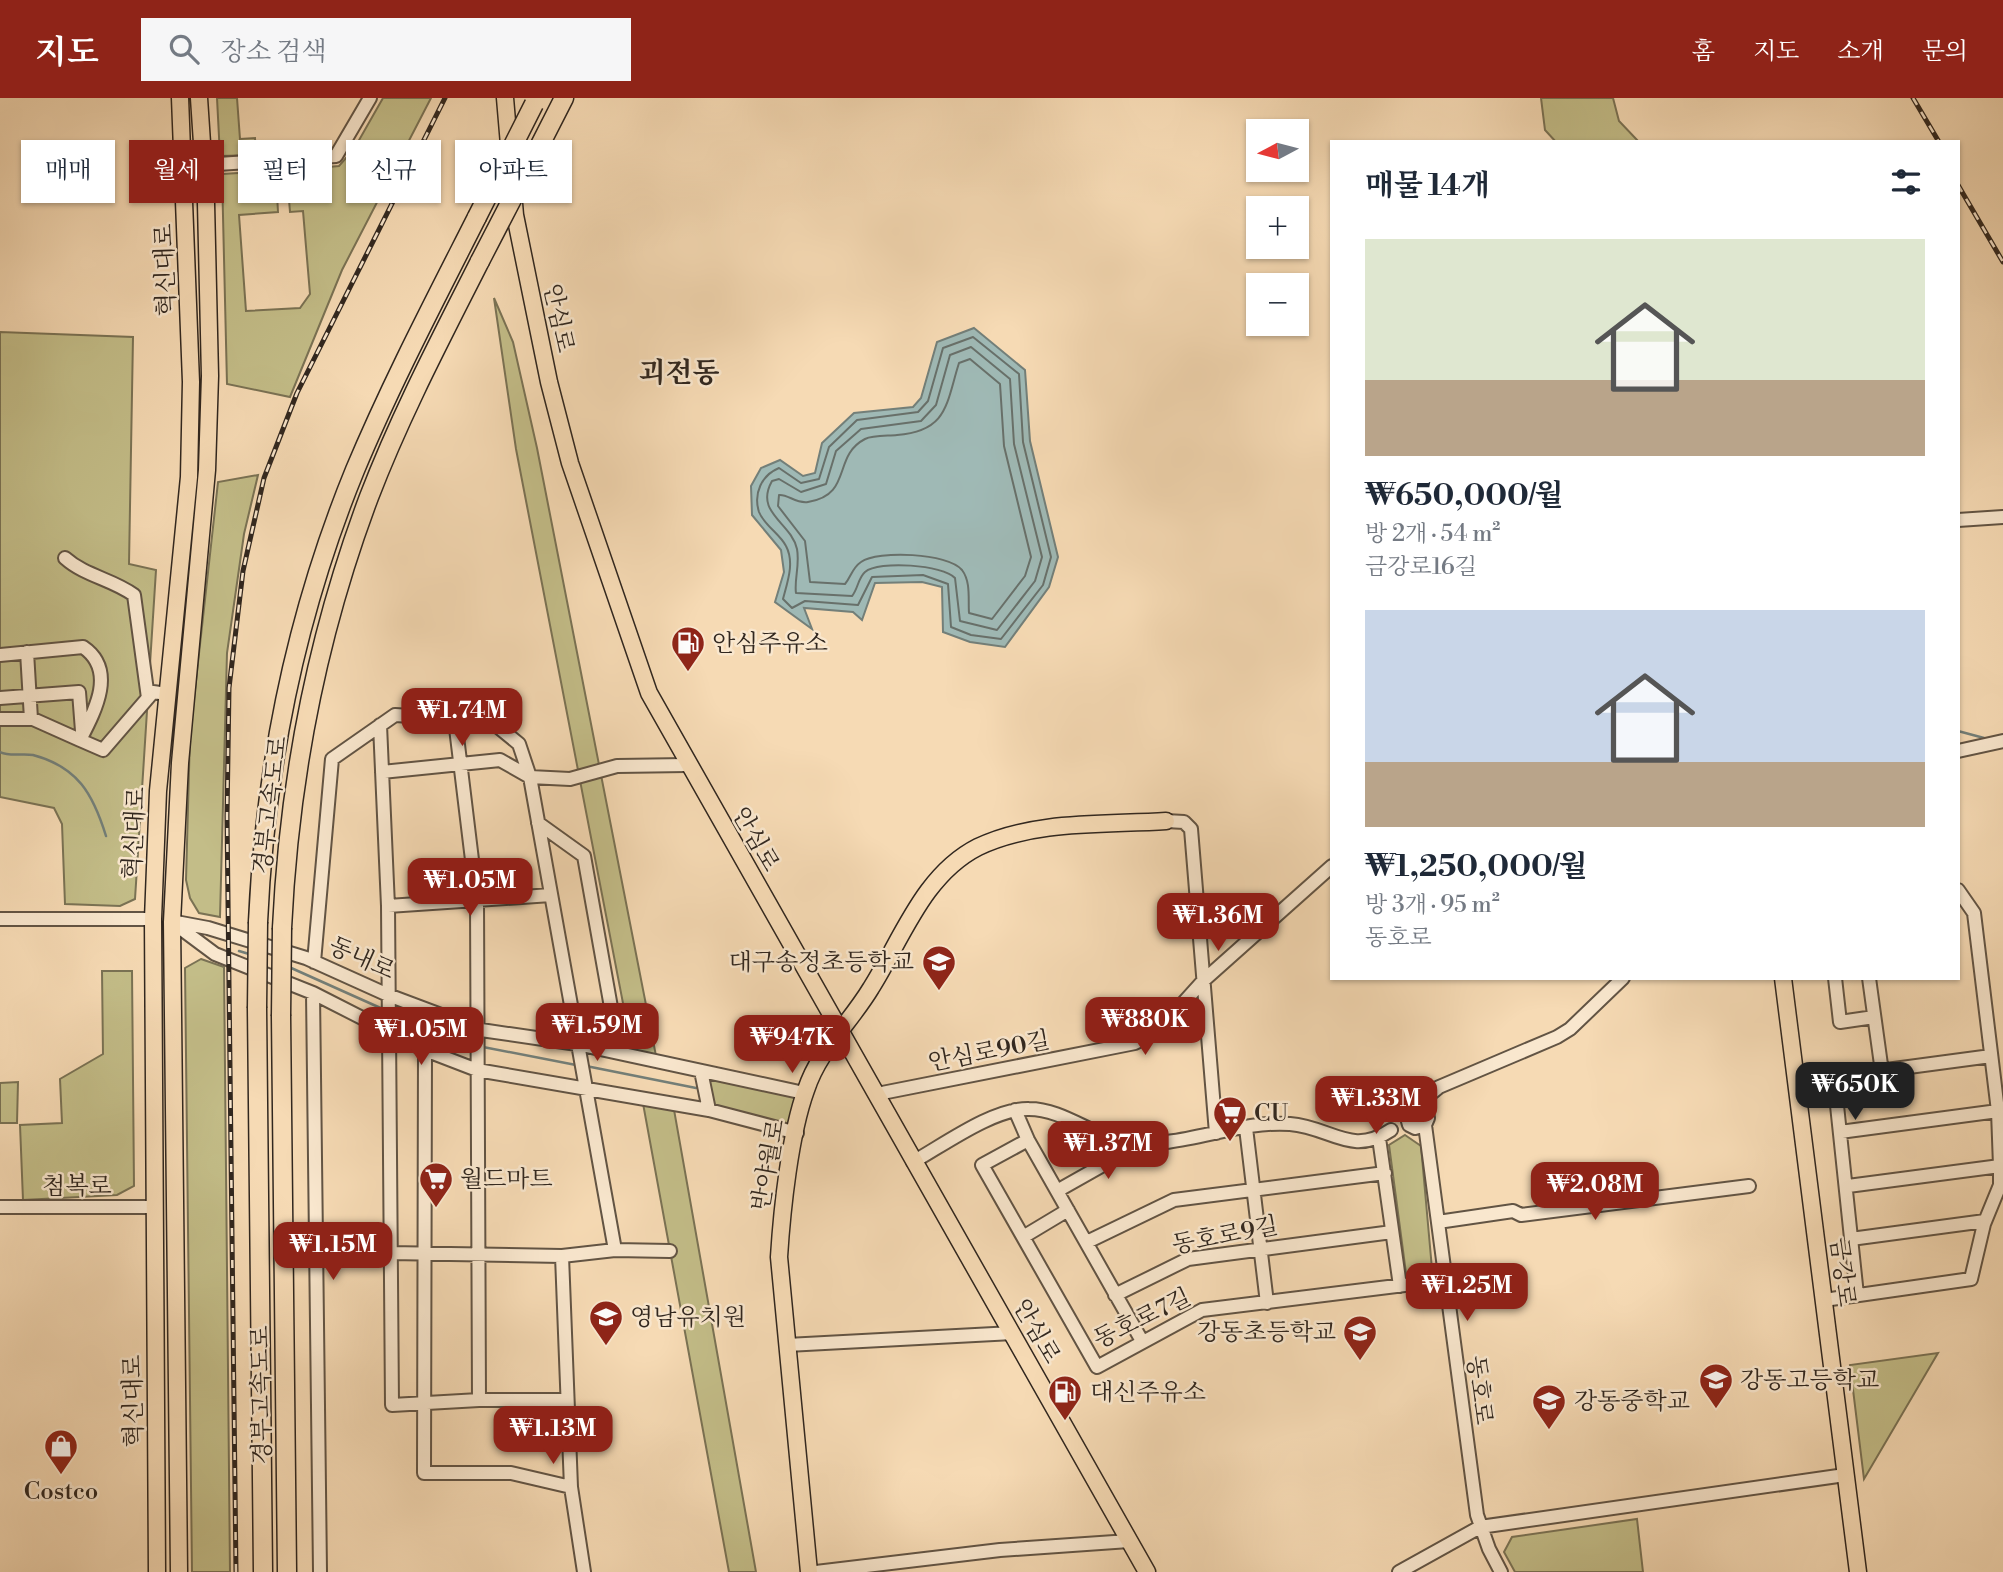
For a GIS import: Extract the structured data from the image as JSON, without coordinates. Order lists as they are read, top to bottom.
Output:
{
  "streets": {
    "highway": ["경부고속도로"],
    "main road": [
      "혁신대로",
      "안심로",
      "동내로",
      "반야월로",
      "금강로"
    ],
    "street": [
      "안심로90길",
      "첨복로",
      "동호로9길",
      "동호로7길",
      "동호로"
    ]
  },
  "crossings": [
    ["혁신대로", "동내로"],
    ["혁신대로", "첨복로"],
    ["안심로", "안심로90길"],
    ["안심로", "반야월로"],
    ["동내로", "반야월로"],
    ["동호로7길", "동호로"]
  ],
  "districts": ["괴전동"],
  "places": {
    "fuel station": ["안심주유소", "대신주유소"],
    "school or university": [
      "대구송정초등학교",
      "영남유치원",
      "강동초등학교",
      "강동고등학교",
      "강동중학교"
    ],
    "supermarket": ["CU", "월드마트"],
    "shop": ["Costco"]
  },
  "north": "left",
  "page": {
    "header": "지도",
    "search": "장소 검색",
    "nav": [
      "홈",
      "지도",
      "소개",
      "문의"
    ],
    "map_buttons": ["+", "−"],
    "chip": [
      "매매",
      "월세",
      "필터",
      "신규",
      "아파트"
    ],
    "heading": "매물 14개",
    "list": [
      {
        "name": "₩650,000/월",
        "note": "방 2개 · 54 m² · 금강로16길"
      },
      {
        "name": "₩1,250,000/월",
        "note": "방 3개 · 95 m² · 동호로"
      }
    ],
    "price": [
      "₩1.74M",
      "₩1.05M",
      "₩1.36M",
      "₩880K",
      "₩1.59M",
      "₩1.05M",
      "₩947K",
      "₩650K",
      "₩1.33M",
      "₩1.37M",
      "₩2.08M",
      "₩1.15M",
      "₩1.25M",
      "₩1.13M"
    ]
  }
}
